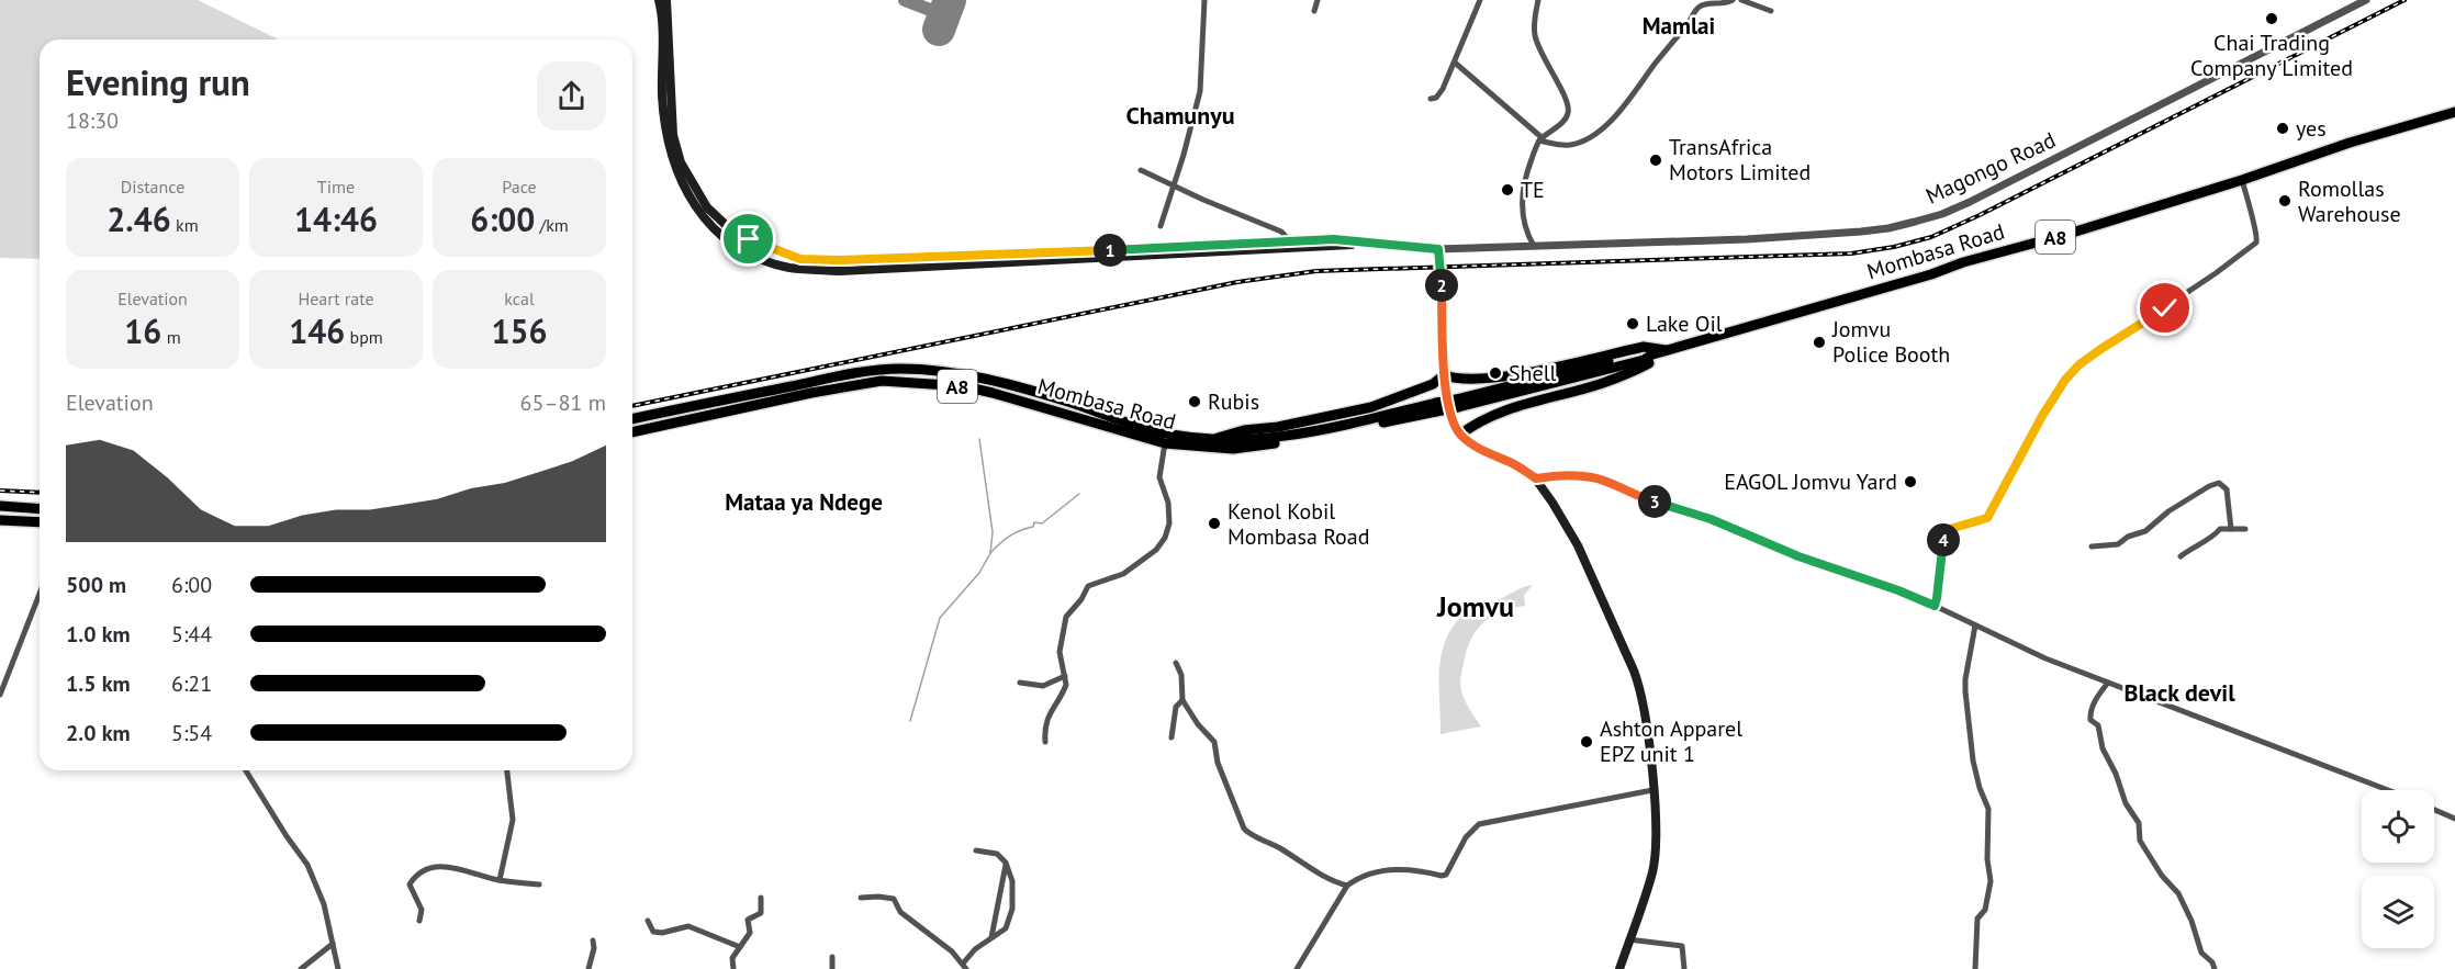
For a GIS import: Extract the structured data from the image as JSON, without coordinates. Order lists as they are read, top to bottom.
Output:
{
  "streets": {
    "highway": ["A8", "Mombasa Road"],
    "main road": ["Magongo Road"]
  },
  "districts": [
    "Mamlai",
    "Chamunyu",
    "Mataa ya Ndege",
    "Jomvu",
    "Black devil"
  ],
  "places": [
    "Chai Trading Company Limited",
    "yes",
    "TransAfrica Motors Limited",
    "TE",
    "Romollas Warehouse",
    "Lake Oil",
    "Jomvu Police Booth",
    "Shell",
    "Rubis",
    "EAGOL Jomvu Yard",
    "Kenol Kobil Mombasa Road",
    "Ashton Apparel EPZ unit 1"
  ],
  "page": {
    "heading": ["Evening run", "18:30"],
    "stats": [
      ["Distance", "2.46 km"],
      ["Time", "14:46"],
      ["Pace", "6:00 /km"],
      ["Elevation", "16 m"],
      ["Heart rate", "146 bpm"],
      ["kcal", "156"]
    ],
    "pins": [
      "1",
      "2",
      "3",
      "4"
    ],
    "chart": ["Elevation", "65–81 m"],
    "list": [
      {
        "name": "500 m",
        "note": "6:00"
      },
      {
        "name": "1.0 km",
        "note": "5:44"
      },
      {
        "name": "1.5 km",
        "note": "6:21"
      },
      {
        "name": "2.0 km",
        "note": "5:54"
      }
    ]
  }
}
